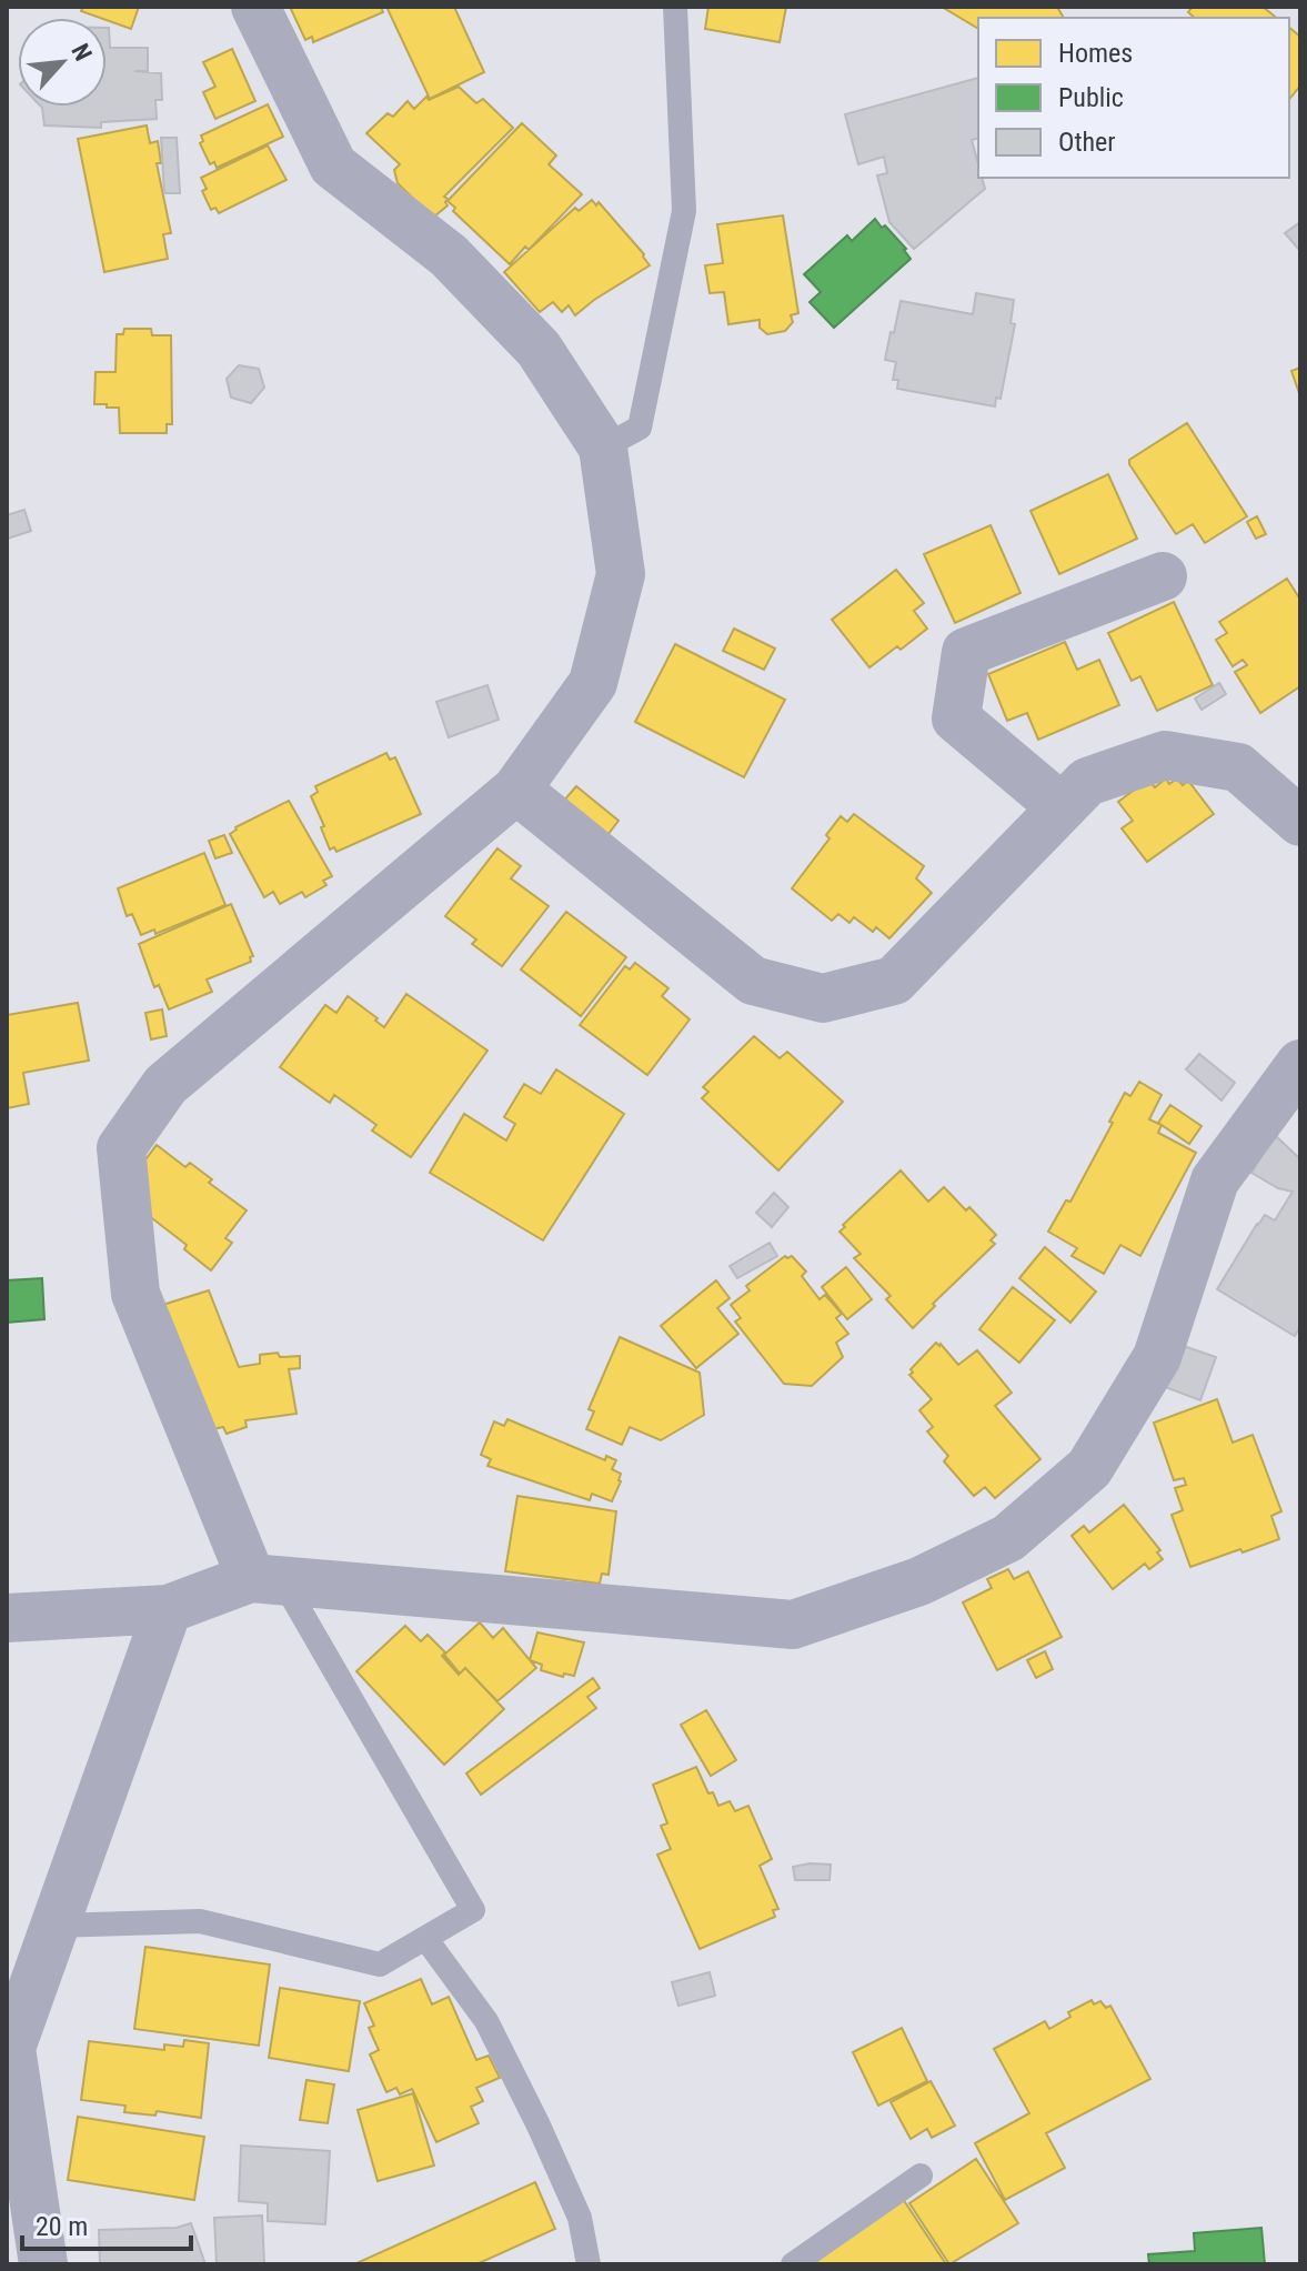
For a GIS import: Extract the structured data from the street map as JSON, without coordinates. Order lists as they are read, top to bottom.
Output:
{
  "legend": ["Homes", "Public", "Other"],
  "scale_bar": "20 m",
  "north": "top right"
}
